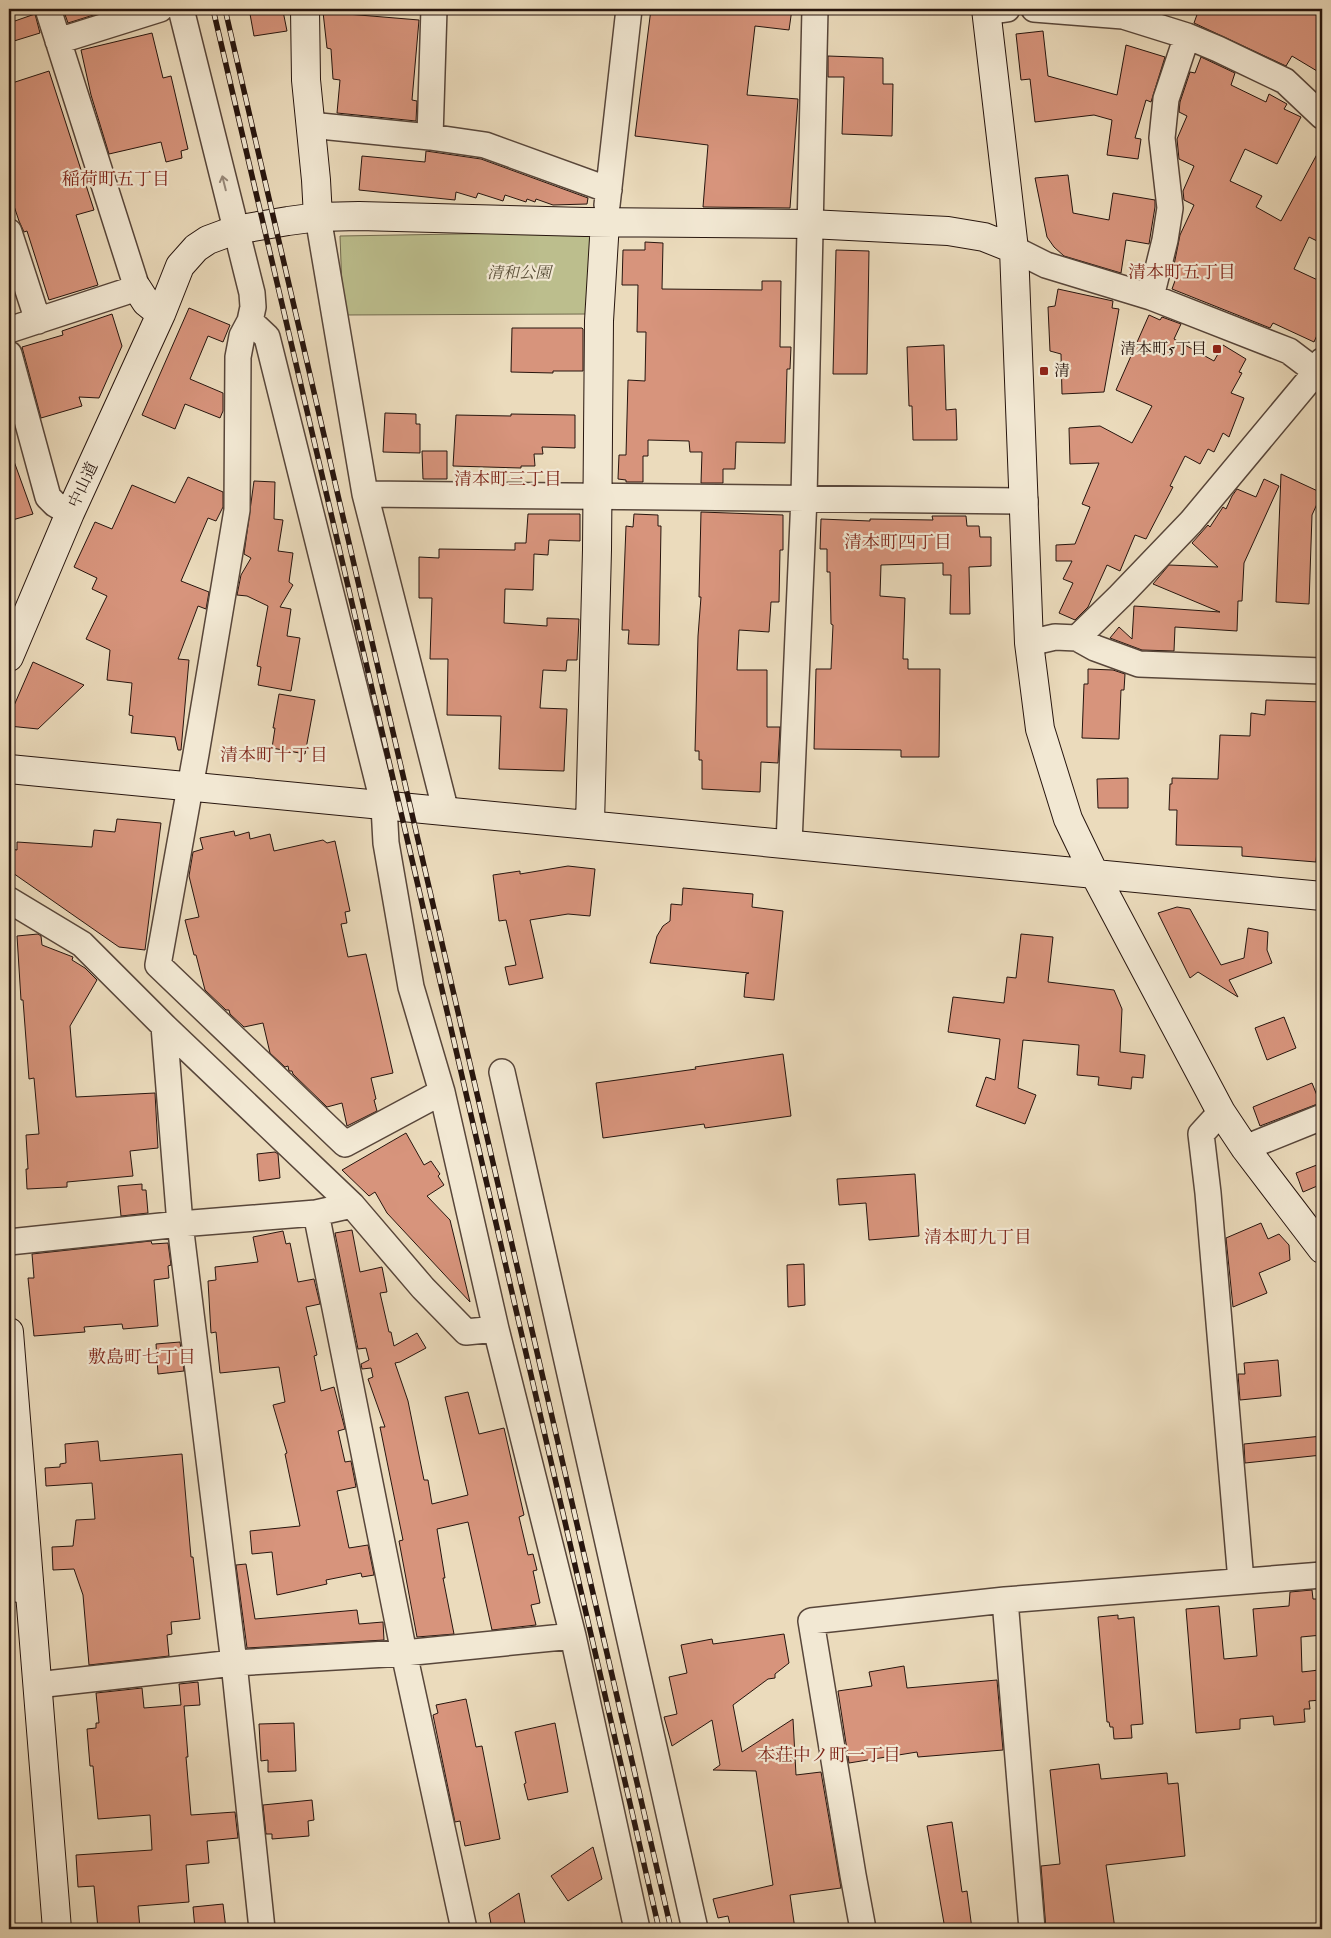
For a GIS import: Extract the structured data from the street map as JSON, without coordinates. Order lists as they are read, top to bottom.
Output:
{
  "streets": {
    "street": ["中山道"]
  },
  "districts": [
    "稲荷町五丁目",
    "清本町五丁目",
    "清本町三丁目",
    "清本町四丁目",
    "清本町十丁目",
    "清本町九丁目",
    "敷島町七丁目",
    "本荘中ノ町一丁目"
  ],
  "parks": ["清和公園"],
  "places": {
    "transit": ["清本町5丁目", "清"]
  }
}
